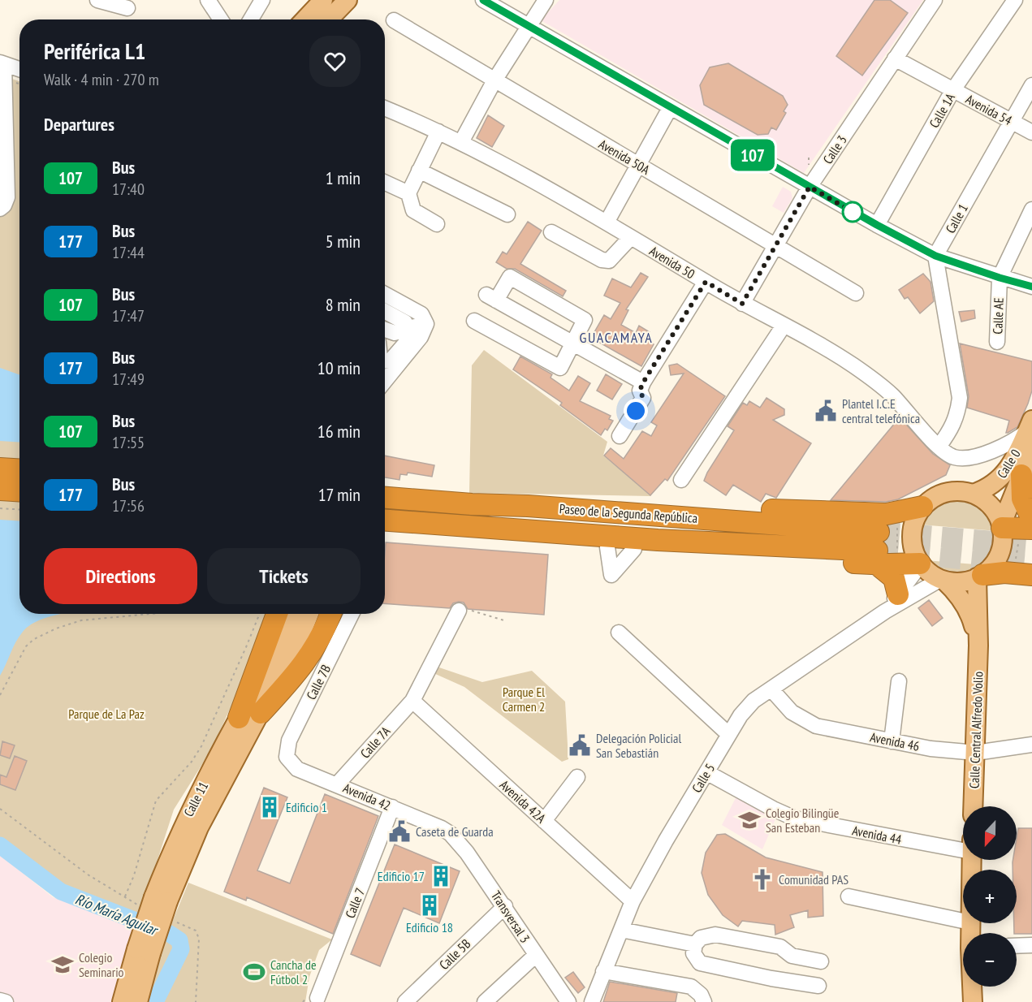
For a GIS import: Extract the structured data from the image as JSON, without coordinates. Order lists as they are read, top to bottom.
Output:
{
  "streets": {
    "highway": ["Paseo de la Segunda República"],
    "main road": ["Calle 0", "Calle Central Alfredo Volio", "Calle 11"],
    "street": [
      "Avenida 54",
      "Calle 1A",
      "Calle 3",
      "Avenida 50A",
      "Calle 1",
      "Avenida 50",
      "Calle AE",
      "Calle 7B",
      "Avenida 46",
      "Calle 7A",
      "Calle 5",
      "Avenida 42",
      "Avenida 42A",
      "Avenida 44",
      "Calle 7",
      "Transversal 3",
      "Calle 5B"
    ]
  },
  "crossings": [
    ["Avenida 54", "Calle 1A"],
    ["Avenida 54", "Calle 3"],
    ["Avenida 54", "Calle 1"],
    ["Calle 3", "Avenida 50A"],
    ["Calle 3", "Avenida 50"],
    ["Avenida 50", "Calle 0"],
    ["Calle 0", "Calle Central Alfredo Volio"],
    ["Calle 0", "Calle 5"],
    ["Calle 7B", "Avenida 42"],
    ["Calle Central Alfredo Volio", "Avenida 46"],
    ["Calle Central Alfredo Volio", "Calle 5"],
    ["Avenida 46", "Calle 5"],
    ["Calle 7A", "Avenida 42"],
    ["Calle 7A", "Avenida 42A"],
    ["Calle 5", "Avenida 42A"],
    ["Calle 5", "Avenida 44"],
    ["Avenida 42", "Calle 7"],
    ["Avenida 42", "Transversal 3"],
    ["Transversal 3", "Calle 5B"]
  ],
  "districts": ["GUACAMAYA"],
  "water": ["Río María Aguilar"],
  "parks": ["Parque El Carmen 2", "Parque de La Paz"],
  "places": {
    "public building": ["Plantel I.C.E central telefónica", "Delegación Policial San Sebastián", "Caseta de Guarda"],
    "building": ["Edificio 1", "Edificio 17", "Edificio 18"],
    "school or university": ["Colegio Bilingüe San Esteban", "Colegio Seminario"],
    "church": ["Comunidad PAS"],
    "sports": ["Cancha de Fútbol 2"]
  },
  "lines": ["bus line 107"],
  "north": "bottom",
  "page": {
    "on_map": "107",
    "heading": [
      ["Periférica L1", "Walk · 4 min · 270 m"],
      "Departures"
    ],
    "list": [
      {
        "mark": "107",
        "name": "Bus",
        "note": "17:40",
        "value": "1 min"
      },
      {
        "mark": "177",
        "name": "Bus",
        "note": "17:44",
        "value": "5 min"
      },
      {
        "mark": "107",
        "name": "Bus",
        "note": "17:47",
        "value": "8 min"
      },
      {
        "mark": "177",
        "name": "Bus",
        "note": "17:49",
        "value": "10 min"
      },
      {
        "mark": "107",
        "name": "Bus",
        "note": "17:55",
        "value": "16 min"
      },
      {
        "mark": "177",
        "name": "Bus",
        "note": "17:56",
        "value": "17 min"
      }
    ],
    "buttons": ["Directions", "Tickets"],
    "map_buttons": ["+", "−"]
  }
}
